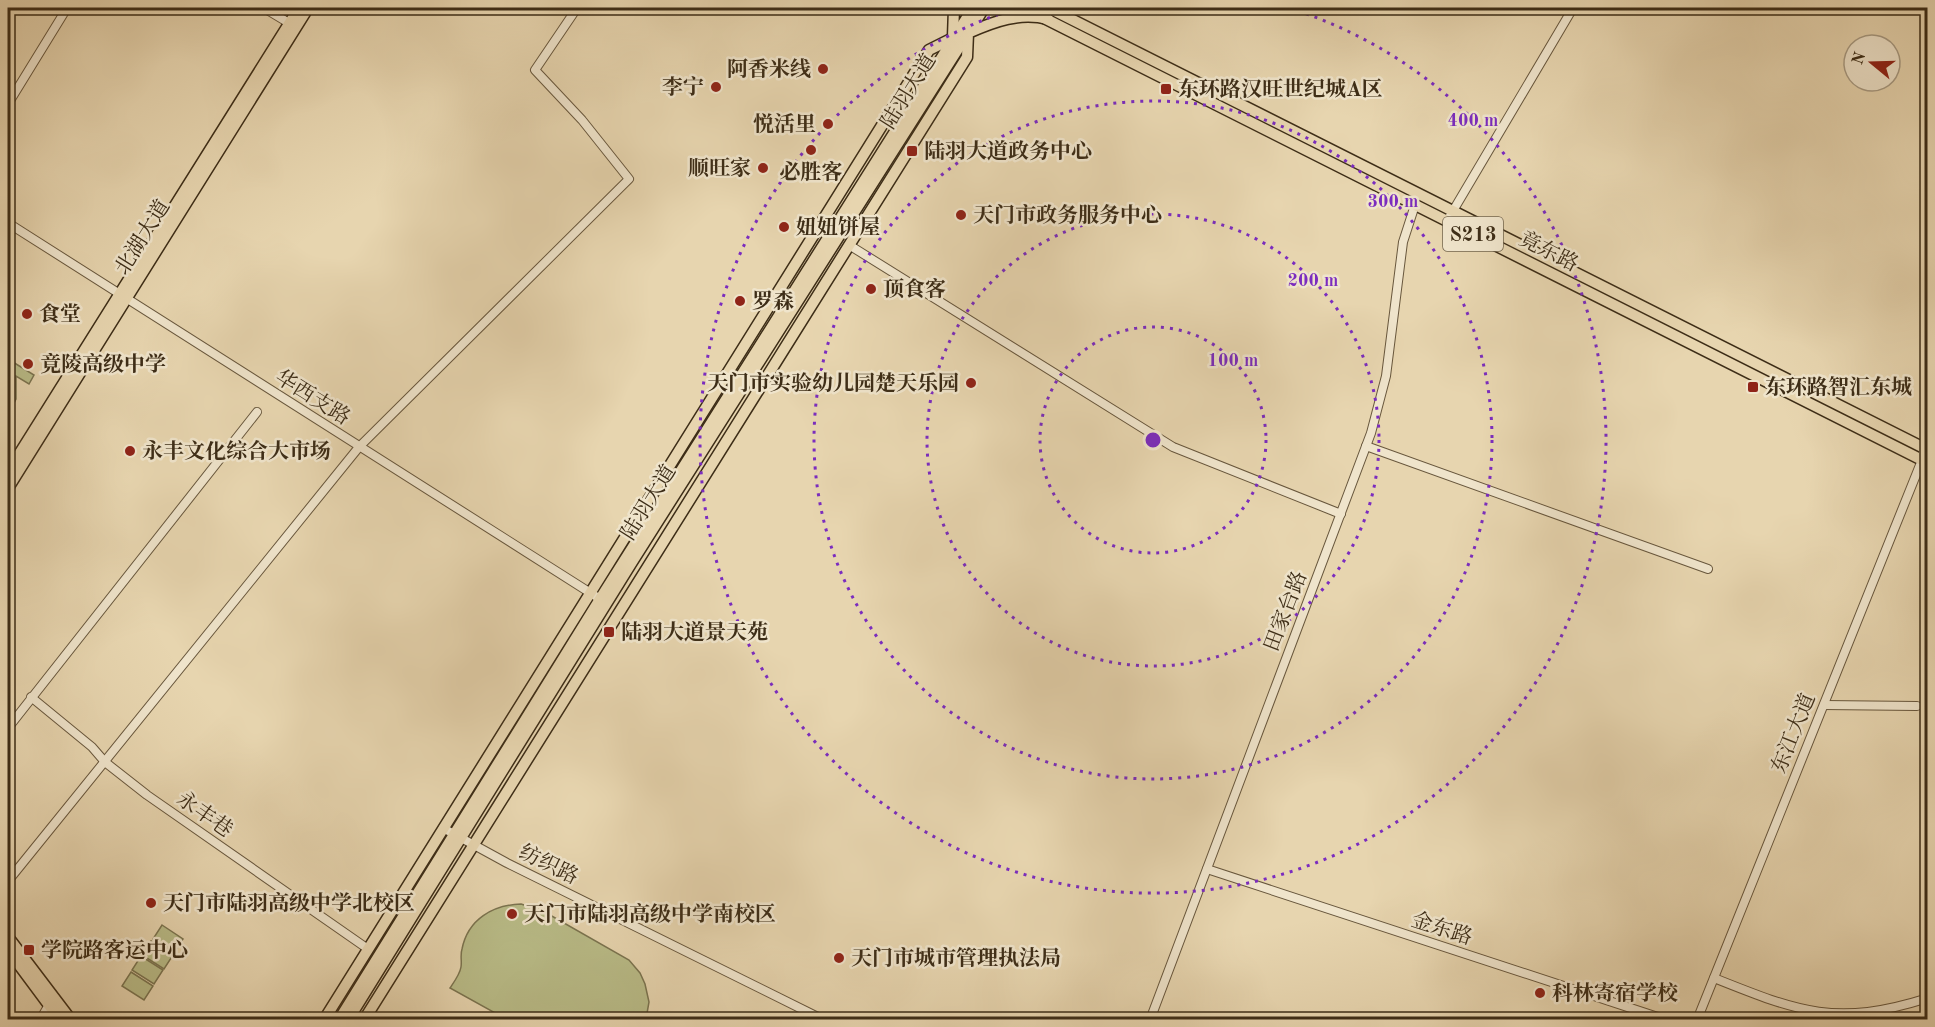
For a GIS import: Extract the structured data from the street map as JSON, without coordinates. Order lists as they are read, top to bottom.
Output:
{
  "streets": {
    "main road": [
      "陆羽大道",
      "S213",
      "北湖大道",
      "竟东路"
    ],
    "street": [
      "华西支路",
      "田家台路",
      "东江大道",
      "永丰巷",
      "纺织路",
      "金东路"
    ]
  },
  "crossings": [
    ["陆羽大道", "华西支路"],
    ["陆羽大道", "纺织路"],
    ["北湖大道", "华西支路"],
    ["竟东路", "田家台路"],
    ["竟东路", "东江大道"],
    ["田家台路", "金东路"]
  ],
  "places": {
    "other": [
      "阿香米线",
      "李宁",
      "悦活里",
      "必胜客",
      "顺旺家",
      "天门市政务服务中心",
      "妞妞饼屋",
      "顶食客",
      "罗森",
      "食堂",
      "竟陵高级中学",
      "天门市实验幼儿园楚天乐园",
      "永丰文化综合大市场",
      "天门市陆羽高级中学北校区",
      "天门市陆羽高级中学南校区",
      "天门市城市管理执法局",
      "科林寄宿学校"
    ],
    "transit": [
      "东环路汉旺世纪城A区",
      "陆羽大道政务中心",
      "东环路智汇东城",
      "陆羽大道景天苑",
      "学院路客运中心"
    ]
  },
  "north": "left",
  "rings": [
    "400 m",
    "300 m",
    "200 m",
    "100 m"
  ]
}
